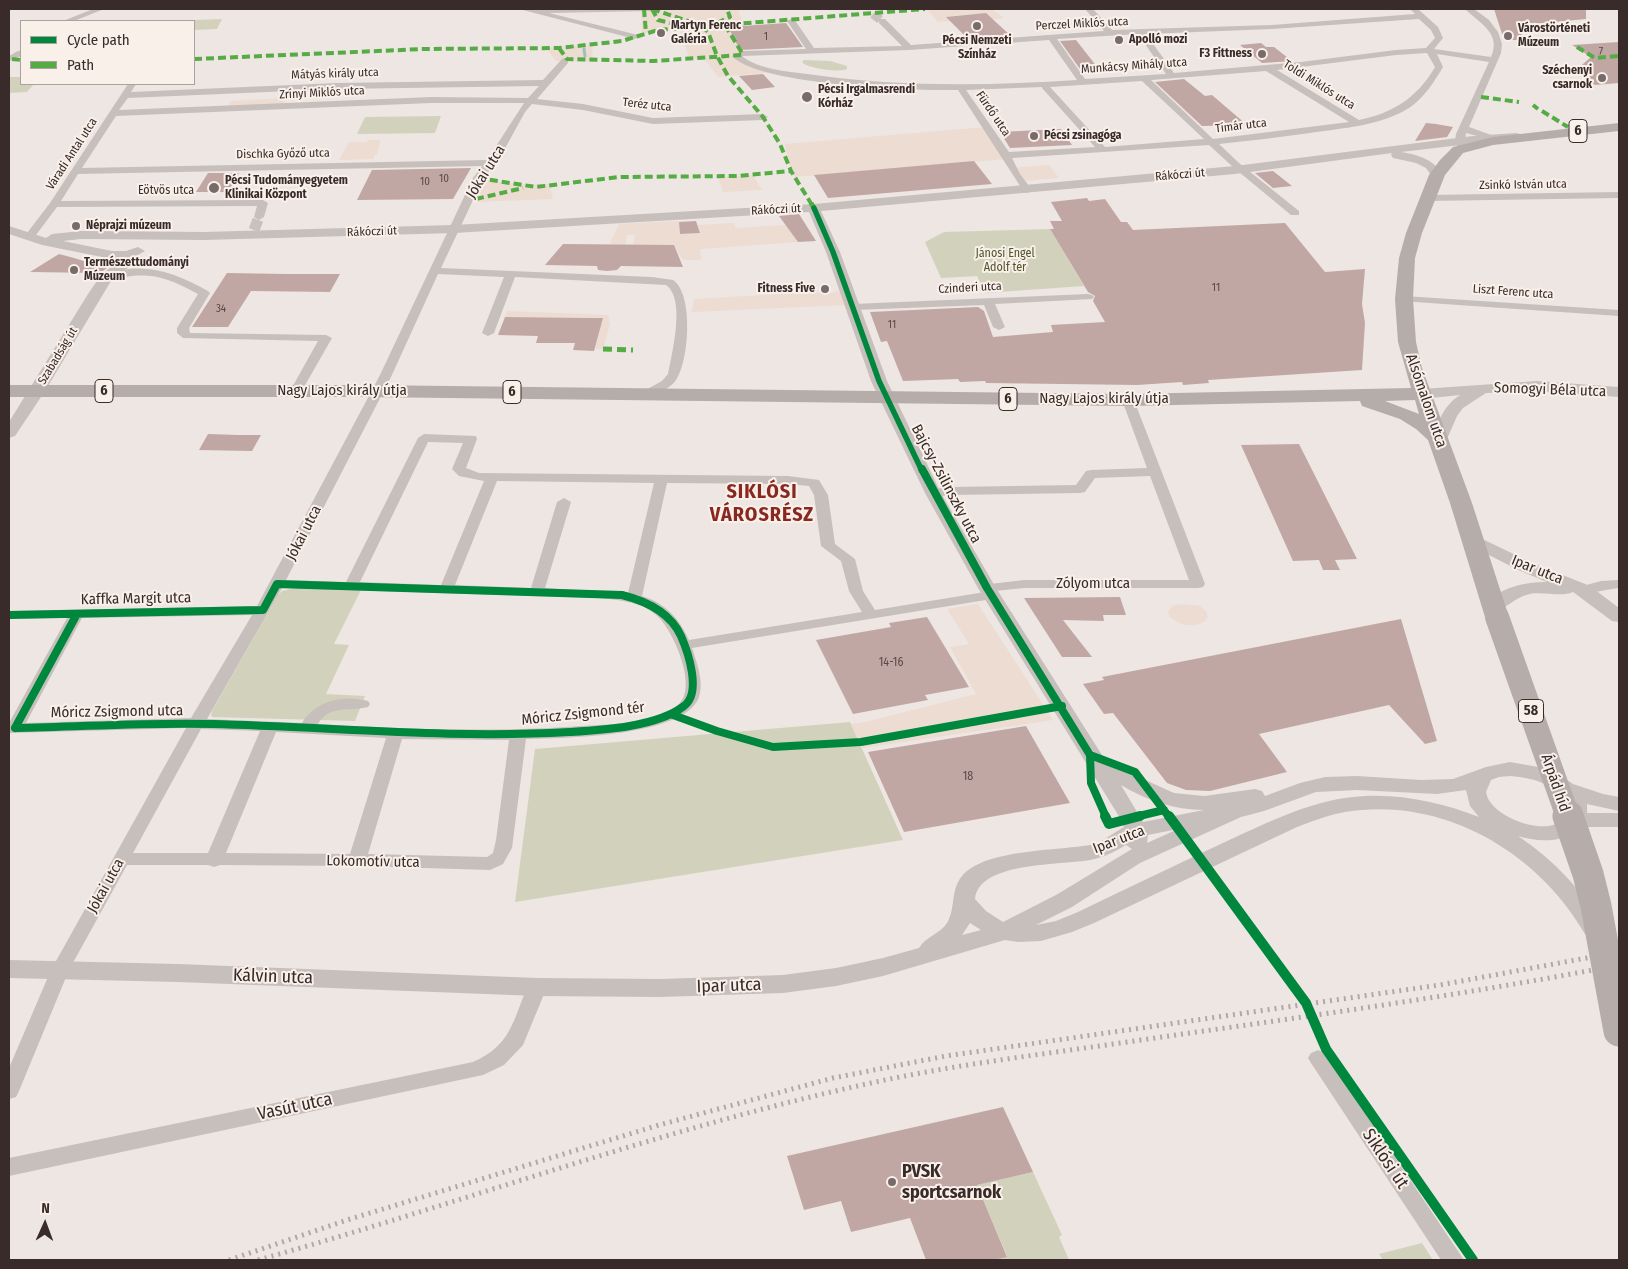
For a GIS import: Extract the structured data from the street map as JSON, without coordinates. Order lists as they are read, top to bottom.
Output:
{
  "streets": {
    "main road": [
      "6",
      "Rákóczi út",
      "Nagy Lajos király útja",
      "Alsómalom utca",
      "58",
      "Árpád híd"
    ],
    "street": [
      "Perczel Miklós utca",
      "Munkácsy Mihály utca",
      "Mátyás király utca",
      "Toldi Miklós utca",
      "Zrínyi Miklós utca",
      "Teréz utca",
      "Fürdő utca",
      "Tímár utca",
      "Váradi Antal utca",
      "Dischka Győző utca",
      "Jókai utca",
      "Zsinkó István utca",
      "Eötvös utca",
      "Czinderi utca",
      "Liszt Ferenc utca",
      "Szabadság út",
      "Somogyi Béla utca",
      "Bajcsy-Zsilinszky utca",
      "Ipar utca",
      "Zólyom utca",
      "Kaffka Margit utca",
      "Móricz Zsigmond utca",
      "Móricz Zsigmond tér",
      "Lokomotív utca",
      "Kálvin utca",
      "Vasút utca",
      "Siklósi út"
    ]
  },
  "crossings": [
    ["Perczel Miklós utca", "Munkácsy Mihály utca"],
    ["Munkácsy Mihály utca", "Toldi Miklós utca"],
    ["Munkácsy Mihály utca", "Fürdő utca"],
    ["Munkácsy Mihály utca", "Tímár utca"],
    ["Mátyás király utca", "Váradi Antal utca"],
    ["Mátyás király utca", "Jókai utca"],
    ["Toldi Miklós utca", "Tímár utca"],
    ["Zrínyi Miklós utca", "Teréz utca"],
    ["Zrínyi Miklós utca", "Váradi Antal utca"],
    ["Zrínyi Miklós utca", "Jókai utca"],
    ["Teréz utca", "Jókai utca"],
    ["Fürdő utca", "Tímár utca"],
    ["Fürdő utca", "Rákóczi út"],
    ["6", "Szabadság út"],
    ["6", "Nagy Lajos király útja"],
    ["6", "Alsómalom utca"],
    ["Váradi Antal utca", "Dischka Győző utca"],
    ["Váradi Antal utca", "Rákóczi út"],
    ["Váradi Antal utca", "Eötvös utca"],
    ["Dischka Győző utca", "Jókai utca"],
    ["Jókai utca", "Rákóczi út"],
    ["Jókai utca", "Nagy Lajos király útja"],
    ["Jókai utca", "Kaffka Margit utca"],
    ["Jókai utca", "Móricz Zsigmond utca"],
    ["Jókai utca", "Móricz Zsigmond tér"],
    ["Jókai utca", "Lokomotív utca"],
    ["Jókai utca", "Kálvin utca"],
    ["Rákóczi út", "Szabadság út"],
    ["Rákóczi út", "Alsómalom utca"],
    ["Rákóczi út", "Bajcsy-Zsilinszky utca"],
    ["Zsinkó István utca", "Alsómalom utca"],
    ["Czinderi utca", "Bajcsy-Zsilinszky utca"],
    ["Liszt Ferenc utca", "Alsómalom utca"],
    ["Szabadság út", "Nagy Lajos király útja"],
    ["Somogyi Béla utca", "Nagy Lajos király útja"],
    ["Somogyi Béla utca", "Alsómalom utca"],
    ["Nagy Lajos király útja", "Alsómalom utca"],
    ["Nagy Lajos király útja", "Bajcsy-Zsilinszky utca"],
    ["Alsómalom utca", "Ipar utca"],
    ["Alsómalom utca", "Árpád híd"],
    ["Bajcsy-Zsilinszky utca", "Ipar utca"],
    ["Bajcsy-Zsilinszky utca", "Zólyom utca"],
    ["Ipar utca", "Árpád híd"],
    ["Ipar utca", "Kálvin utca"],
    ["Ipar utca", "Vasút utca"],
    ["Zólyom utca", "Móricz Zsigmond tér"],
    ["Móricz Zsigmond utca", "Móricz Zsigmond tér"],
    ["Móricz Zsigmond tér", "Lokomotív utca"],
    ["Kálvin utca", "Vasút utca"]
  ],
  "districts": ["SIKLÓSI VÁROSRÉSZ"],
  "parks": ["Jánosi Engel Adolf tér"],
  "places": [
    "Pécsi Nemzeti Színház",
    "Martyn Ferenc Galéria",
    "Várostörténeti Múzeum",
    "Apolló mozi",
    "F3 Fittness",
    "Széchenyi csarnok",
    "Pécsi Irgalmasrendi Kórház",
    "Pécsi zsinagóga",
    "Pécsi Tudományegyetem Klinikai Központ",
    "Néprajzi múzeum",
    "Természettudományi Múzeum",
    "Fitness Five",
    "PVSK sportcsarnok"
  ],
  "house_numbers": [
    "1",
    "7",
    "10",
    "10",
    "11",
    "34",
    "11",
    "14-16",
    "18"
  ],
  "legend": ["Cycle path", "Path"],
  "north": "top"
}
